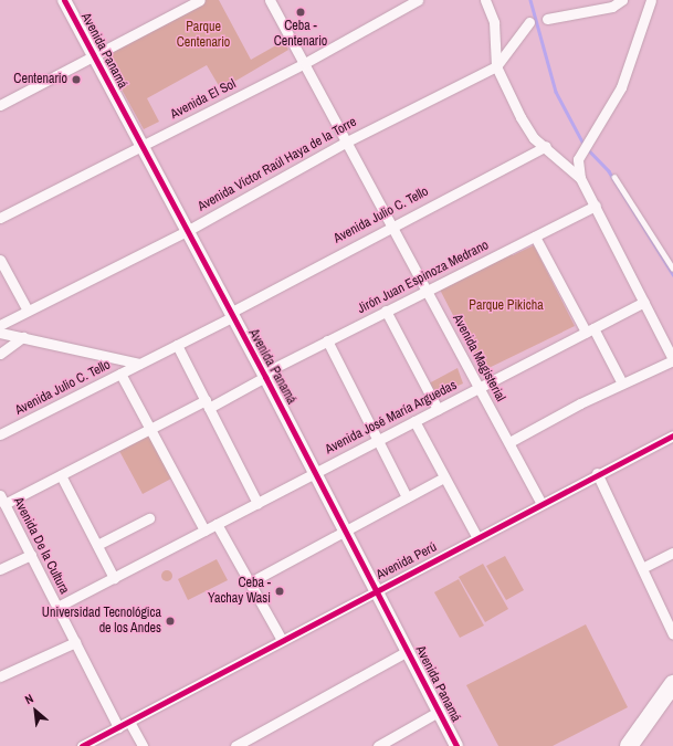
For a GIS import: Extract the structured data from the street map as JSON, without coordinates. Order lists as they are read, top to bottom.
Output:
{
  "streets": {
    "street": [
      "Avenida Panamá",
      "Avenida El Sol",
      "Avenida Víctor Raúl Haya de la Torre",
      "Avenida Julio C. Tello",
      "Jirón Juan Espinoza Medrano",
      "Avenida Magisterial",
      "Avenida José María Arguedas",
      "Avenida De la Cultura",
      "Avenida Perú"
    ]
  },
  "crossings": [
    ["Avenida Panamá", "Avenida El Sol"],
    ["Avenida Panamá", "Avenida Víctor Raúl Haya de la Torre"],
    ["Avenida Panamá", "Avenida Julio C. Tello"],
    ["Avenida Panamá", "Jirón Juan Espinoza Medrano"],
    ["Avenida Panamá", "Avenida José María Arguedas"],
    ["Avenida Panamá", "Avenida Perú"],
    ["Avenida El Sol", "Avenida Magisterial"],
    ["Avenida Víctor Raúl Haya de la Torre", "Avenida Magisterial"],
    ["Avenida Julio C. Tello", "Avenida Magisterial"],
    ["Jirón Juan Espinoza Medrano", "Avenida Magisterial"],
    ["Jirón Juan Espinoza Medrano", "Avenida De la Cultura"],
    ["Avenida Magisterial", "Avenida José María Arguedas"],
    ["Avenida Magisterial", "Avenida Perú"],
    ["Avenida José María Arguedas", "Avenida De la Cultura"],
    ["Avenida De la Cultura", "Avenida Perú"]
  ],
  "parks": ["Parque Centenario", "Parque Pikicha"],
  "places": [
    "Ceba - Centenario",
    "Centenario",
    "Ceba - Yachay Wasi",
    "Universidad Tecnológica de los Andes"
  ],
  "north": "top left"
}
